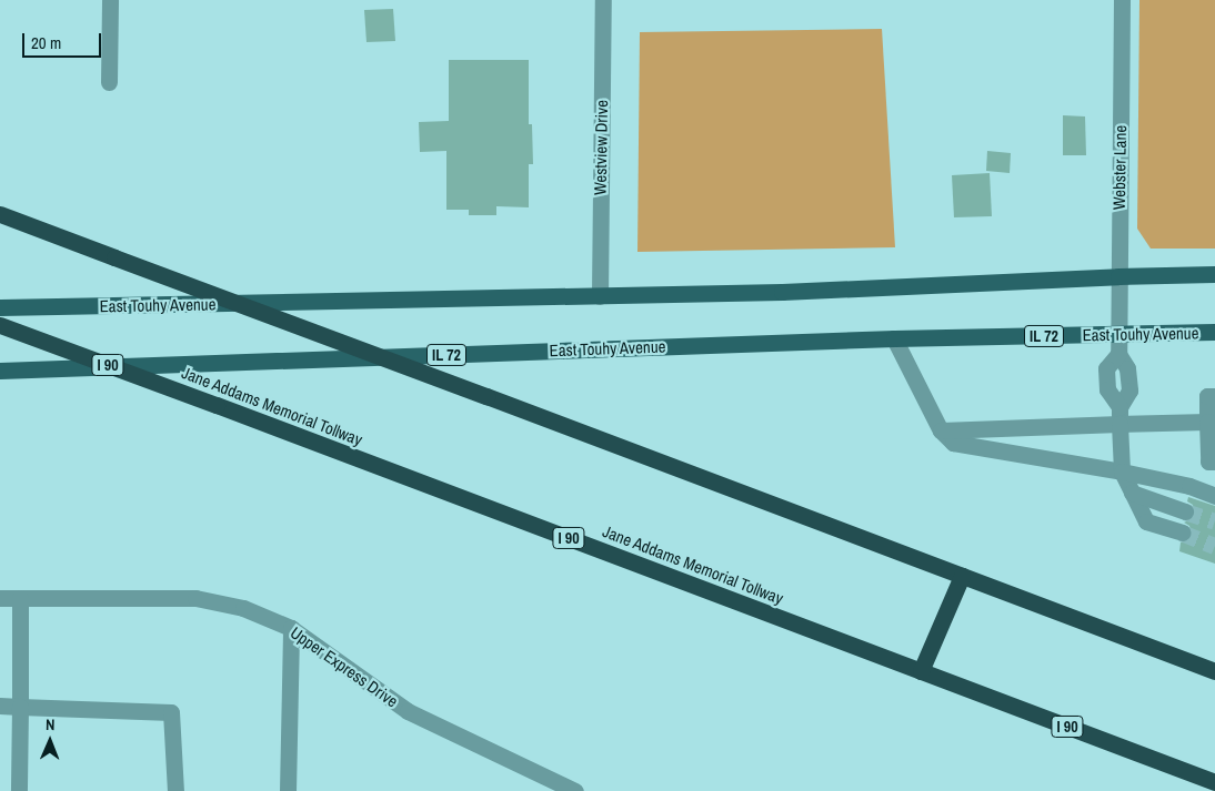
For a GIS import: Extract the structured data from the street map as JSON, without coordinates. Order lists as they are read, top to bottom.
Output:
{
  "streets": {
    "highway": ["I 90", "Jane Addams Memorial Tollway"],
    "main road": ["East Touhy Avenue", "IL 72"],
    "street": ["Westview Drive", "Webster Lane", "Upper Express Drive"]
  },
  "crossings": [
    ["Westview Drive", "East Touhy Avenue"],
    ["Webster Lane", "East Touhy Avenue"]
  ],
  "scale_bar": "20 m",
  "north": "top"
}
